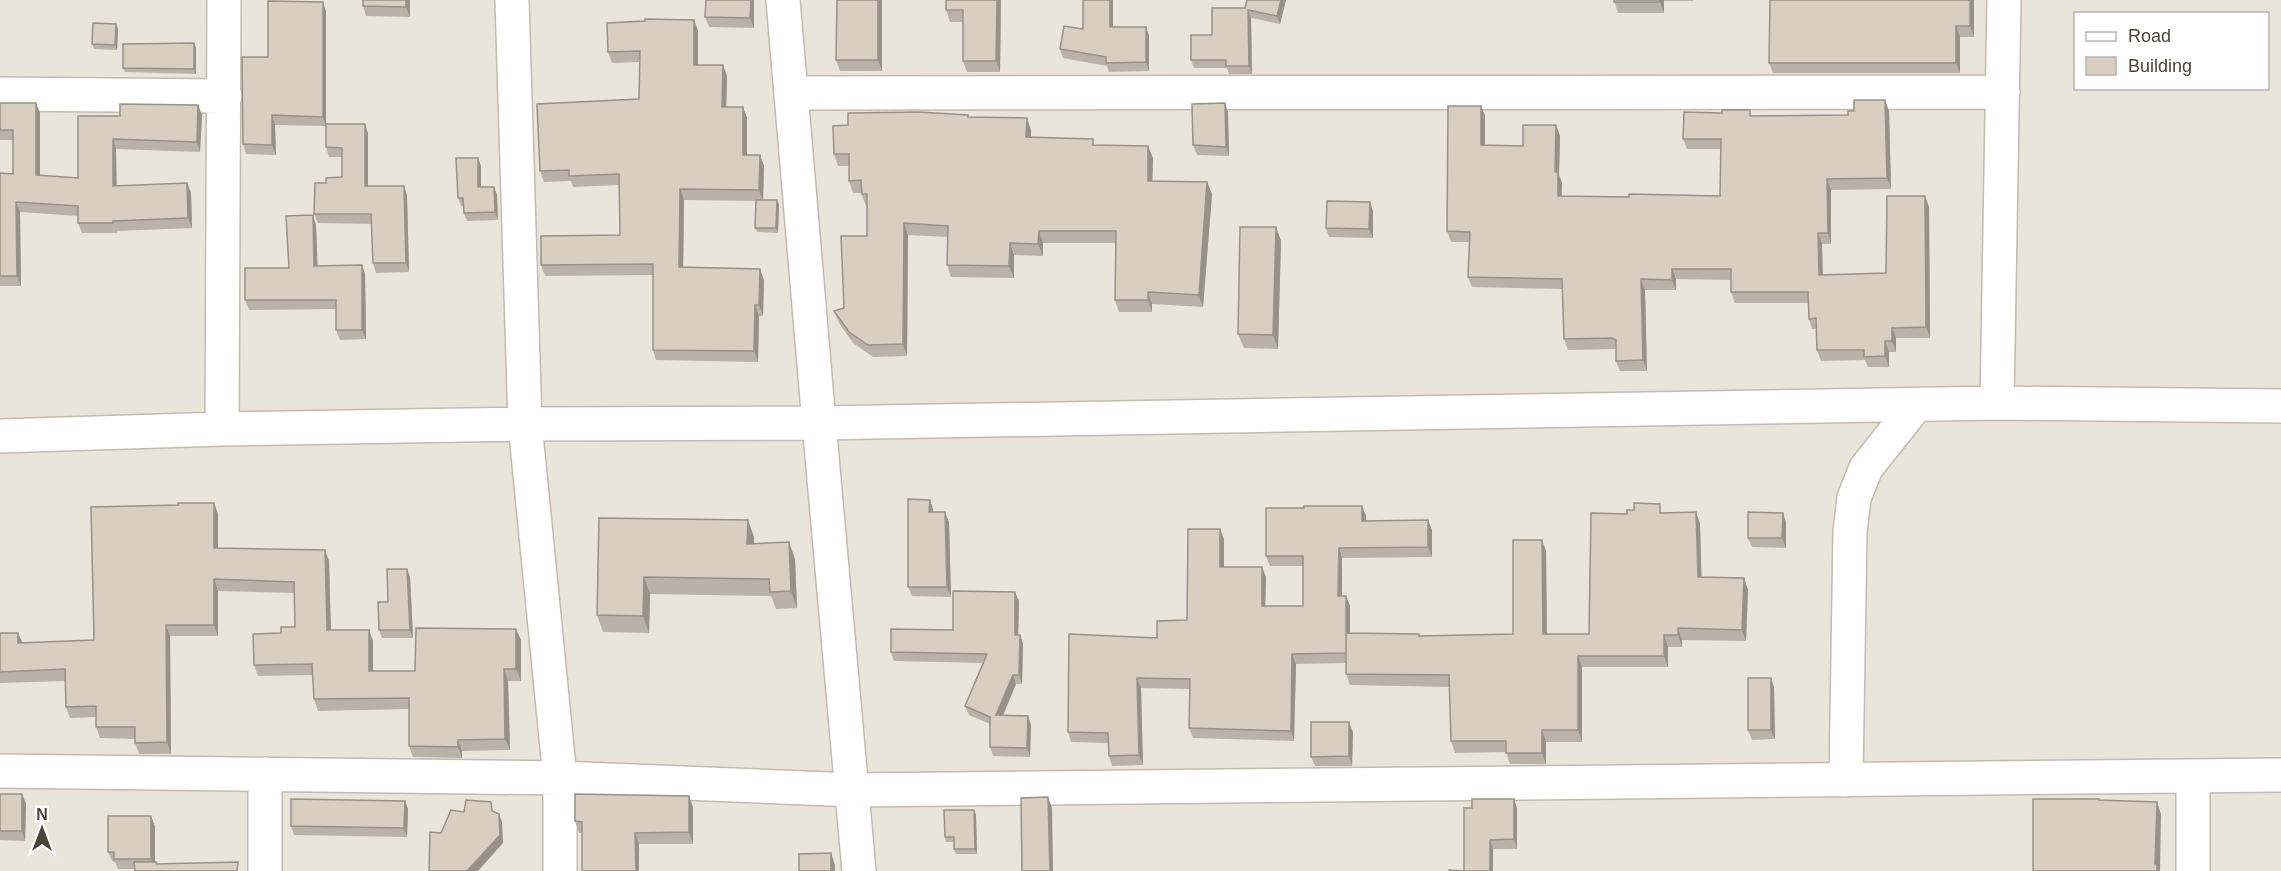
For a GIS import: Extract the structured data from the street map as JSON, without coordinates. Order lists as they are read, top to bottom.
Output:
{
  "legend": ["Road", "Building"],
  "north": "top"
}
